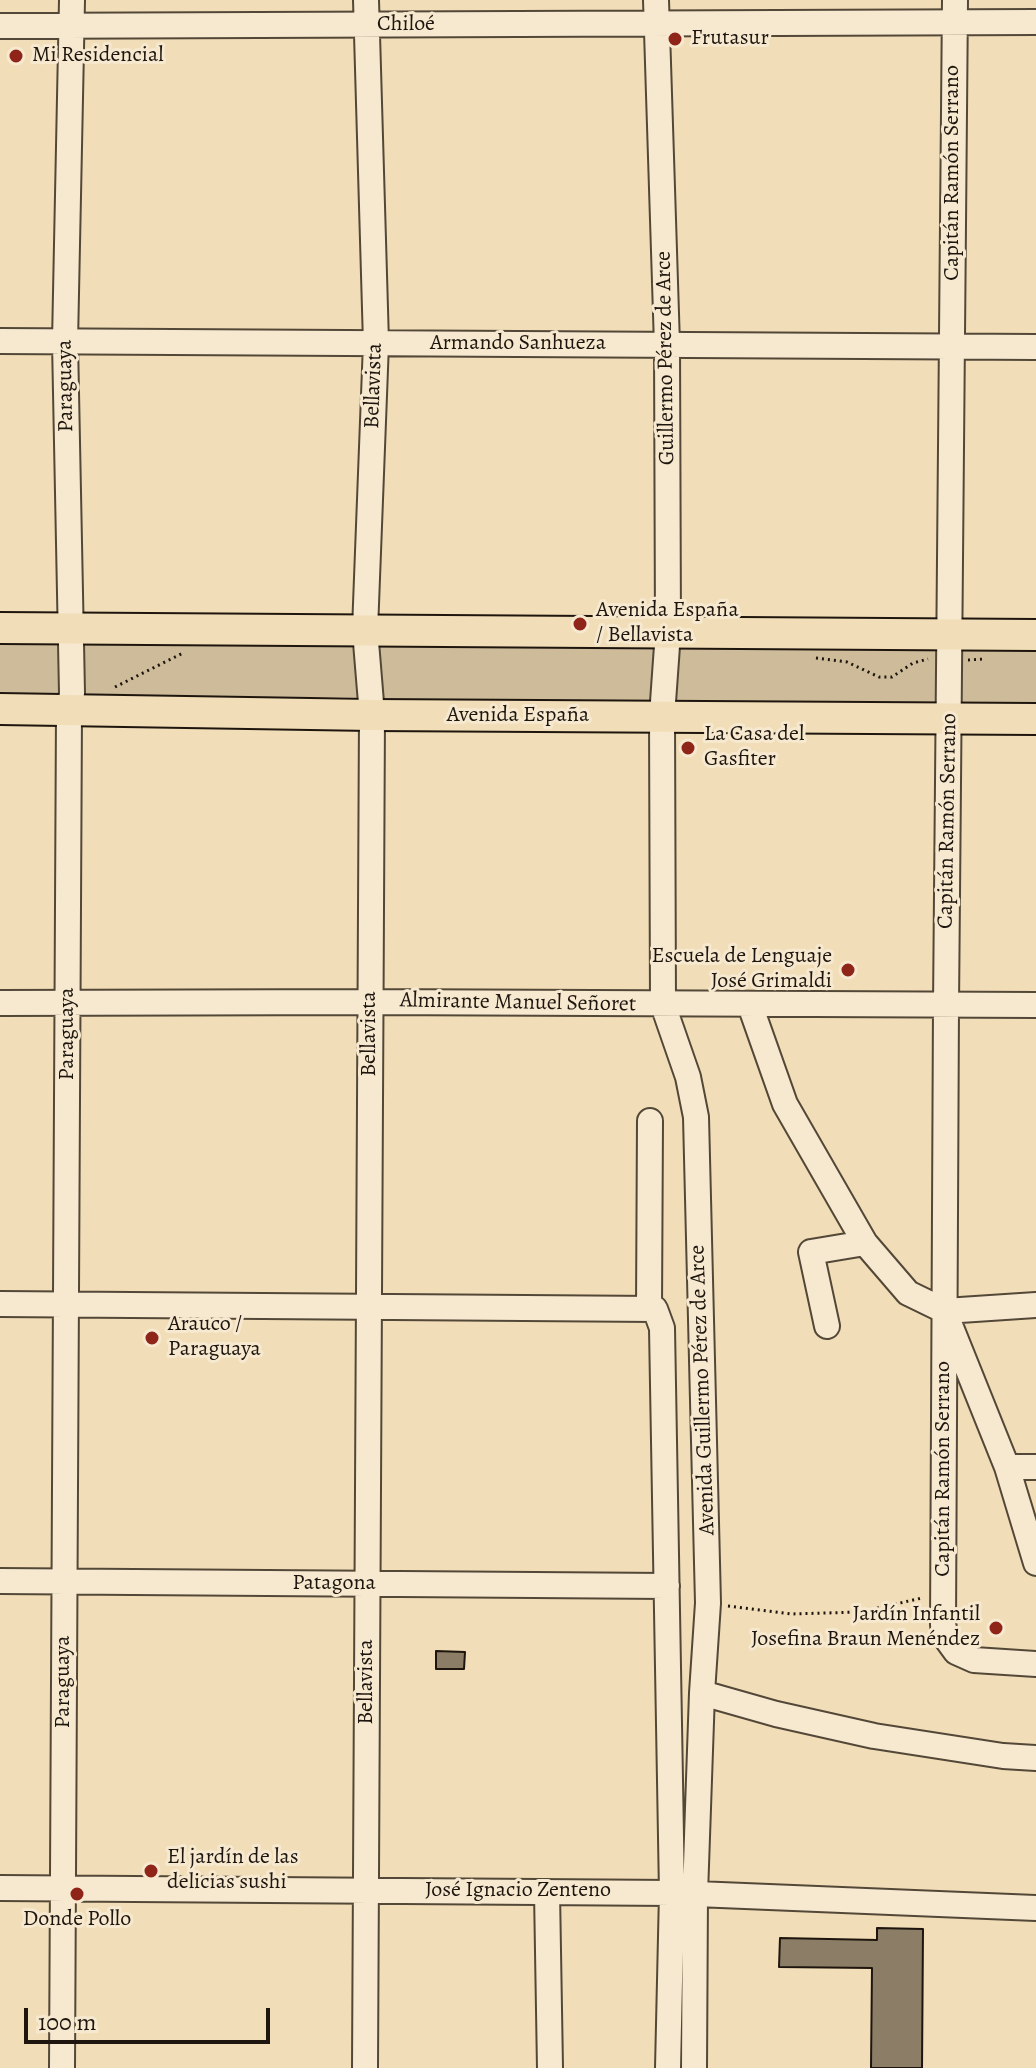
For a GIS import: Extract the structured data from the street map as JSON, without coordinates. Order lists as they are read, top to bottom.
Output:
{
  "streets": {
    "main road": ["Avenida España"],
    "street": [
      "Chiloé",
      "Capitán Ramón Serrano",
      "Armando Sanhueza",
      "Guillermo Pérez de Arce",
      "Paraguaya",
      "Bellavista",
      "Almirante Manuel Señoret",
      "Avenida Guillermo Pérez de Arce",
      "Patagona",
      "José Ignacio Zenteno"
    ]
  },
  "crossings": [
    ["Chiloé", "Capitán Ramón Serrano"],
    ["Chiloé", "Guillermo Pérez de Arce"],
    ["Chiloé", "Paraguaya"],
    ["Chiloé", "Bellavista"],
    ["Capitán Ramón Serrano", "Armando Sanhueza"],
    ["Capitán Ramón Serrano", "Avenida España"],
    ["Capitán Ramón Serrano", "Almirante Manuel Señoret"],
    ["Armando Sanhueza", "Guillermo Pérez de Arce"],
    ["Armando Sanhueza", "Paraguaya"],
    ["Armando Sanhueza", "Bellavista"],
    ["Guillermo Pérez de Arce", "Avenida España"],
    ["Guillermo Pérez de Arce", "Avenida Guillermo Pérez de Arce"],
    ["Paraguaya", "Avenida España"],
    ["Paraguaya", "Almirante Manuel Señoret"],
    ["Paraguaya", "Patagona"],
    ["Paraguaya", "José Ignacio Zenteno"],
    ["Bellavista", "Avenida España"],
    ["Bellavista", "Almirante Manuel Señoret"],
    ["Bellavista", "Patagona"],
    ["Bellavista", "José Ignacio Zenteno"],
    ["Avenida España", "Avenida Guillermo Pérez de Arce"],
    ["Almirante Manuel Señoret", "Avenida Guillermo Pérez de Arce"],
    ["Avenida Guillermo Pérez de Arce", "Patagona"],
    ["Avenida Guillermo Pérez de Arce", "José Ignacio Zenteno"]
  ],
  "places": [
    "Frutasur",
    "Mi Residencial",
    "Avenida España / Bellavista",
    "La Casa del Gasfiter",
    "Escuela de Lenguaje José Grimaldi",
    "Arauco / Paraguaya",
    "Jardín Infantil Josefina Braun Menéndez",
    "El jardín de las delicias sushi",
    "Donde Pollo"
  ],
  "scale_bar": "100 m"
}
